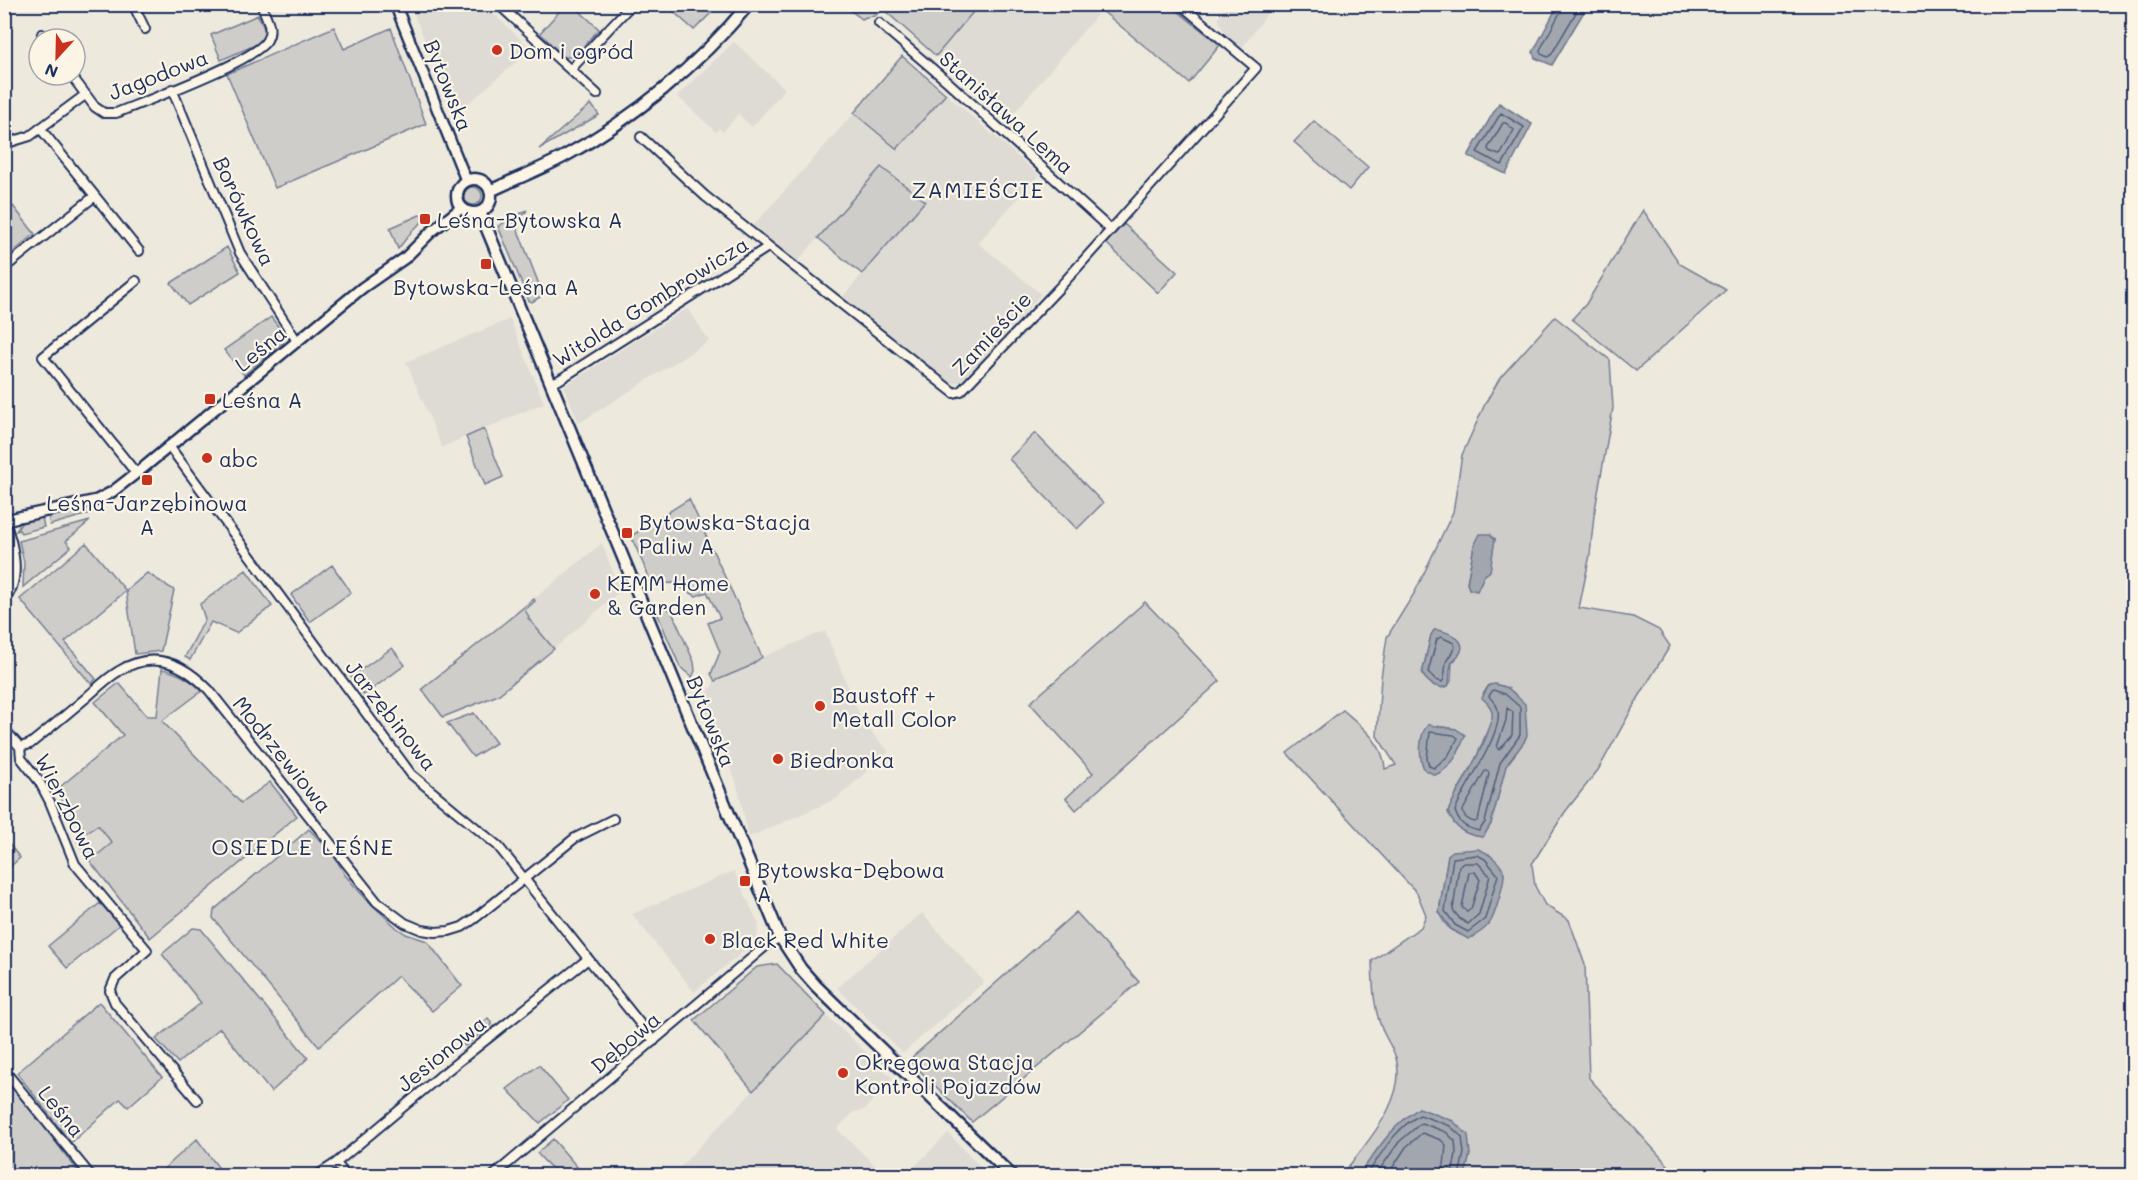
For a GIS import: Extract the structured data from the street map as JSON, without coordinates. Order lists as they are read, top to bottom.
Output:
{
  "streets": {
    "main road": ["Bytowska"],
    "street": [
      "Jagodowa",
      "Stanisława Lema",
      "Borówkowa",
      "Witolda Gombrowicza",
      "Zamieście",
      "Leśna",
      "Jarzębinowa",
      "Modrzewiowa",
      "Wierzbowa",
      "Dębowa",
      "Jesionowa"
    ]
  },
  "crossings": [
    ["Jagodowa", "Borówkowa"],
    ["Bytowska", "Witolda Gombrowicza"],
    ["Bytowska", "Leśna"],
    ["Bytowska", "Dębowa"],
    ["Stanisława Lema", "Zamieście"],
    ["Borówkowa", "Leśna"],
    ["Witolda Gombrowicza", "Zamieście"],
    ["Leśna", "Jarzębinowa"],
    ["Jarzębinowa", "Modrzewiowa"],
    ["Jarzębinowa", "Dębowa"],
    ["Jarzębinowa", "Jesionowa"],
    ["Modrzewiowa", "Wierzbowa"]
  ],
  "districts": ["ZAMIEŚCIE", "OSIEDLE LEŚNE"],
  "places": {
    "other": [
      "Dom i ogród",
      "abc",
      "KEMM Home & Garden",
      "Baustoff + Metall Color",
      "Biedronka",
      "Black Red White",
      "Okręgowa Stacja Kontroli Pojazdów"
    ],
    "transit": [
      "Leśna-Bytowska A",
      "Bytowska-Leśna A",
      "Leśna A",
      "Leśna-Jarzębinowa A",
      "Bytowska-Stacja Paliw A",
      "Bytowska-Dębowa A"
    ]
  },
  "north": "bottom"
}
